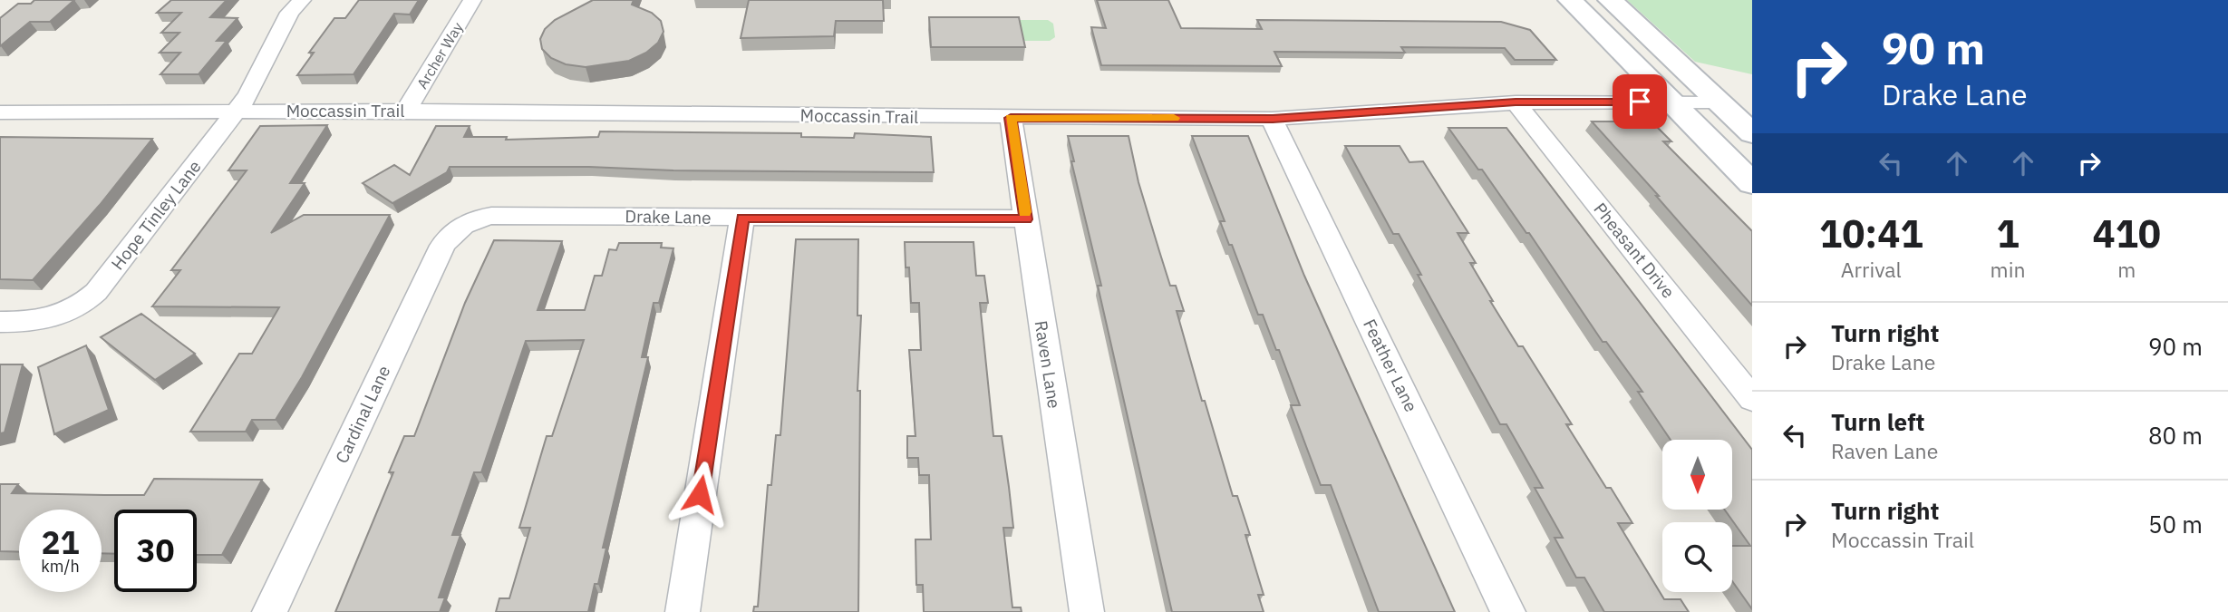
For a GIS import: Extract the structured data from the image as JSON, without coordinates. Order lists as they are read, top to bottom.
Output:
{
  "streets": {
    "street": [
      "Archer Way",
      "Moccassin Trail",
      "Hope Tinley Lane",
      "Drake Lane",
      "Pheasant Drive",
      "Raven Lane",
      "Feather Lane",
      "Cardinal Lane"
    ]
  },
  "crossings": [
    ["Archer Way", "Moccassin Trail"],
    ["Moccassin Trail", "Hope Tinley Lane"],
    ["Moccassin Trail", "Pheasant Drive"],
    ["Moccassin Trail", "Raven Lane"],
    ["Moccassin Trail", "Feather Lane"],
    ["Drake Lane", "Raven Lane"],
    ["Drake Lane", "Cardinal Lane"]
  ],
  "north": "bottom",
  "page": {
    "turn": ["90 m", "Drake Lane"],
    "eta": [
      "10:41",
      "Arrival",
      "1",
      "min",
      "410",
      "m"
    ],
    "list": [
      {
        "name": "Turn right",
        "note": "Drake Lane",
        "value": "90 m"
      },
      {
        "name": "Turn left",
        "note": "Raven Lane",
        "value": "80 m"
      },
      {
        "name": "Turn right",
        "note": "Moccassin Trail",
        "value": "50 m"
      }
    ],
    "speed": "21 km/h",
    "limit": "30"
  }
}
